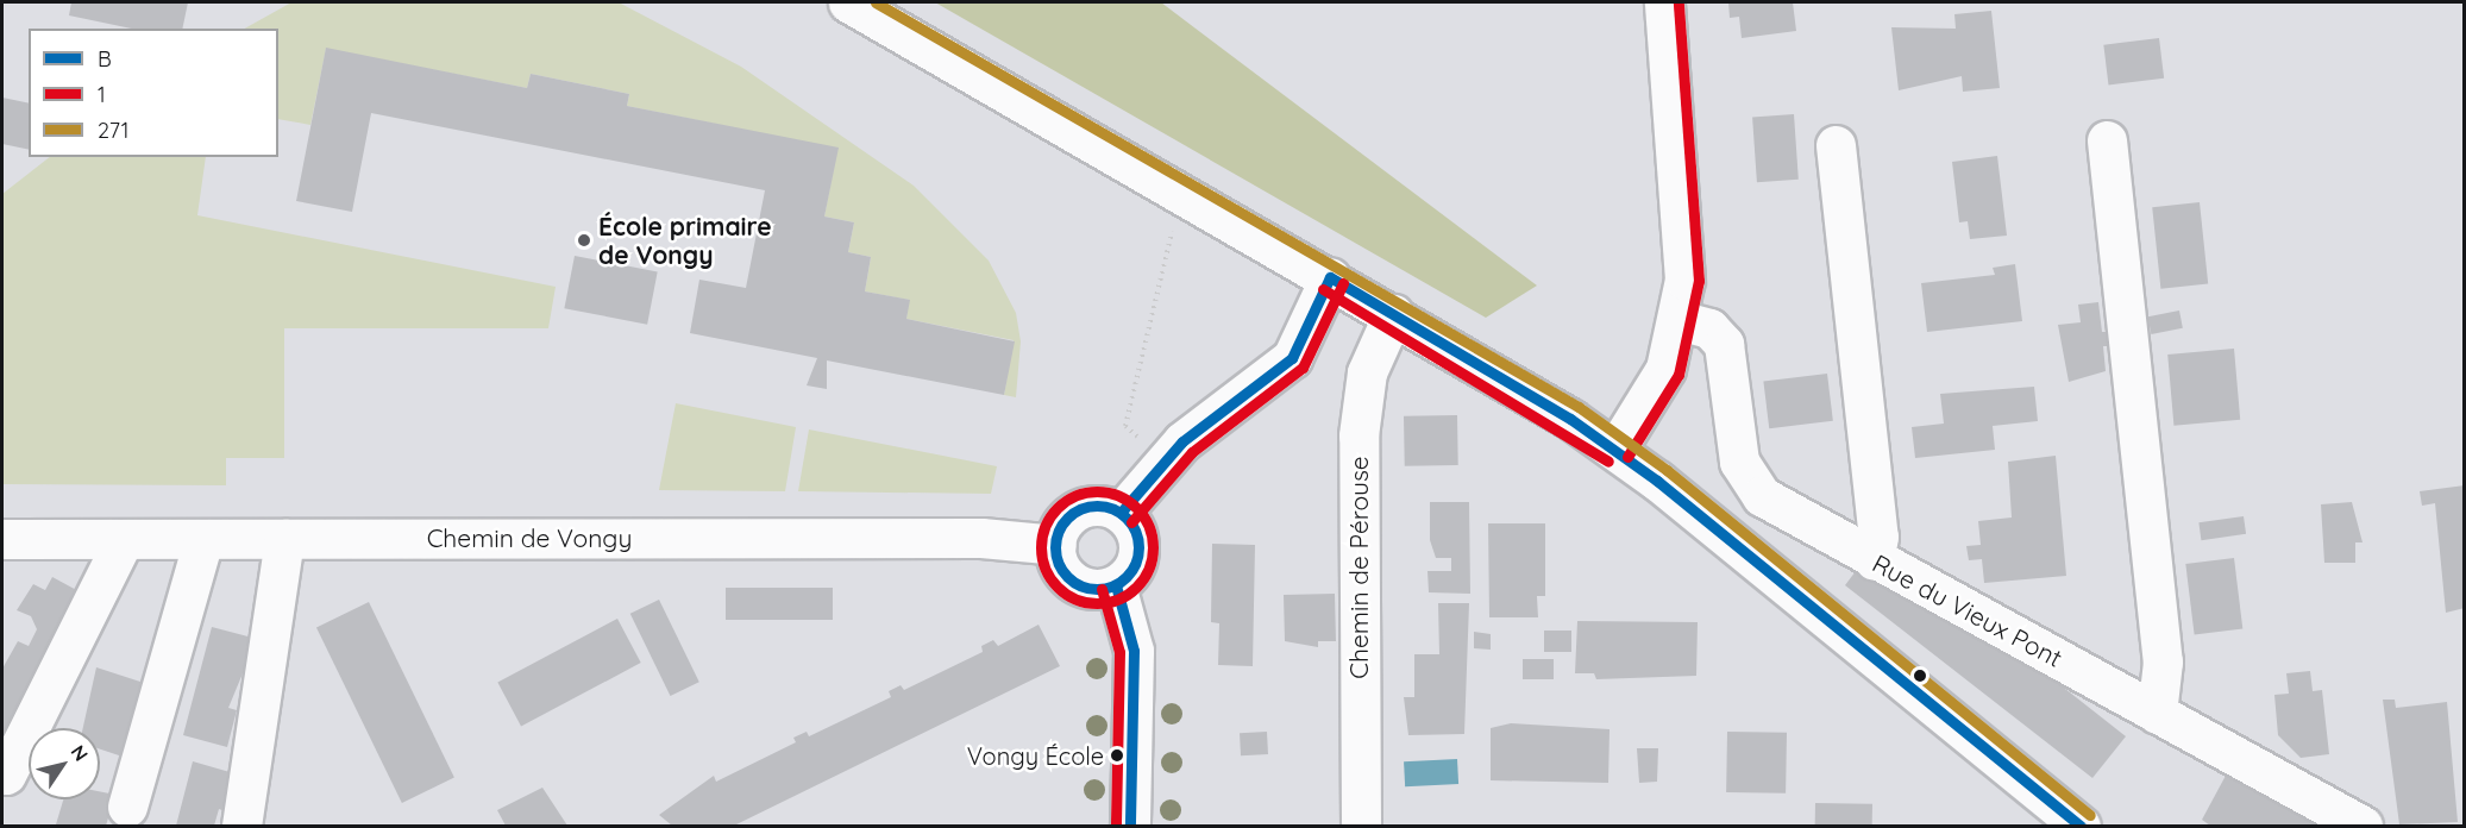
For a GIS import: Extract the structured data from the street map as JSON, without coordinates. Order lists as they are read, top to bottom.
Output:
{
  "streets": {
    "street": ["Chemin de Vongy", "Chemin de Pérouse", "Rue du Vieux Pont"]
  },
  "places": ["École primaire de Vongy", "Vongy École"],
  "lines": ["transit line 1", "transit line 271", "transit line B"],
  "legend": ["B", "1", "271"],
  "north": "top right"
}
